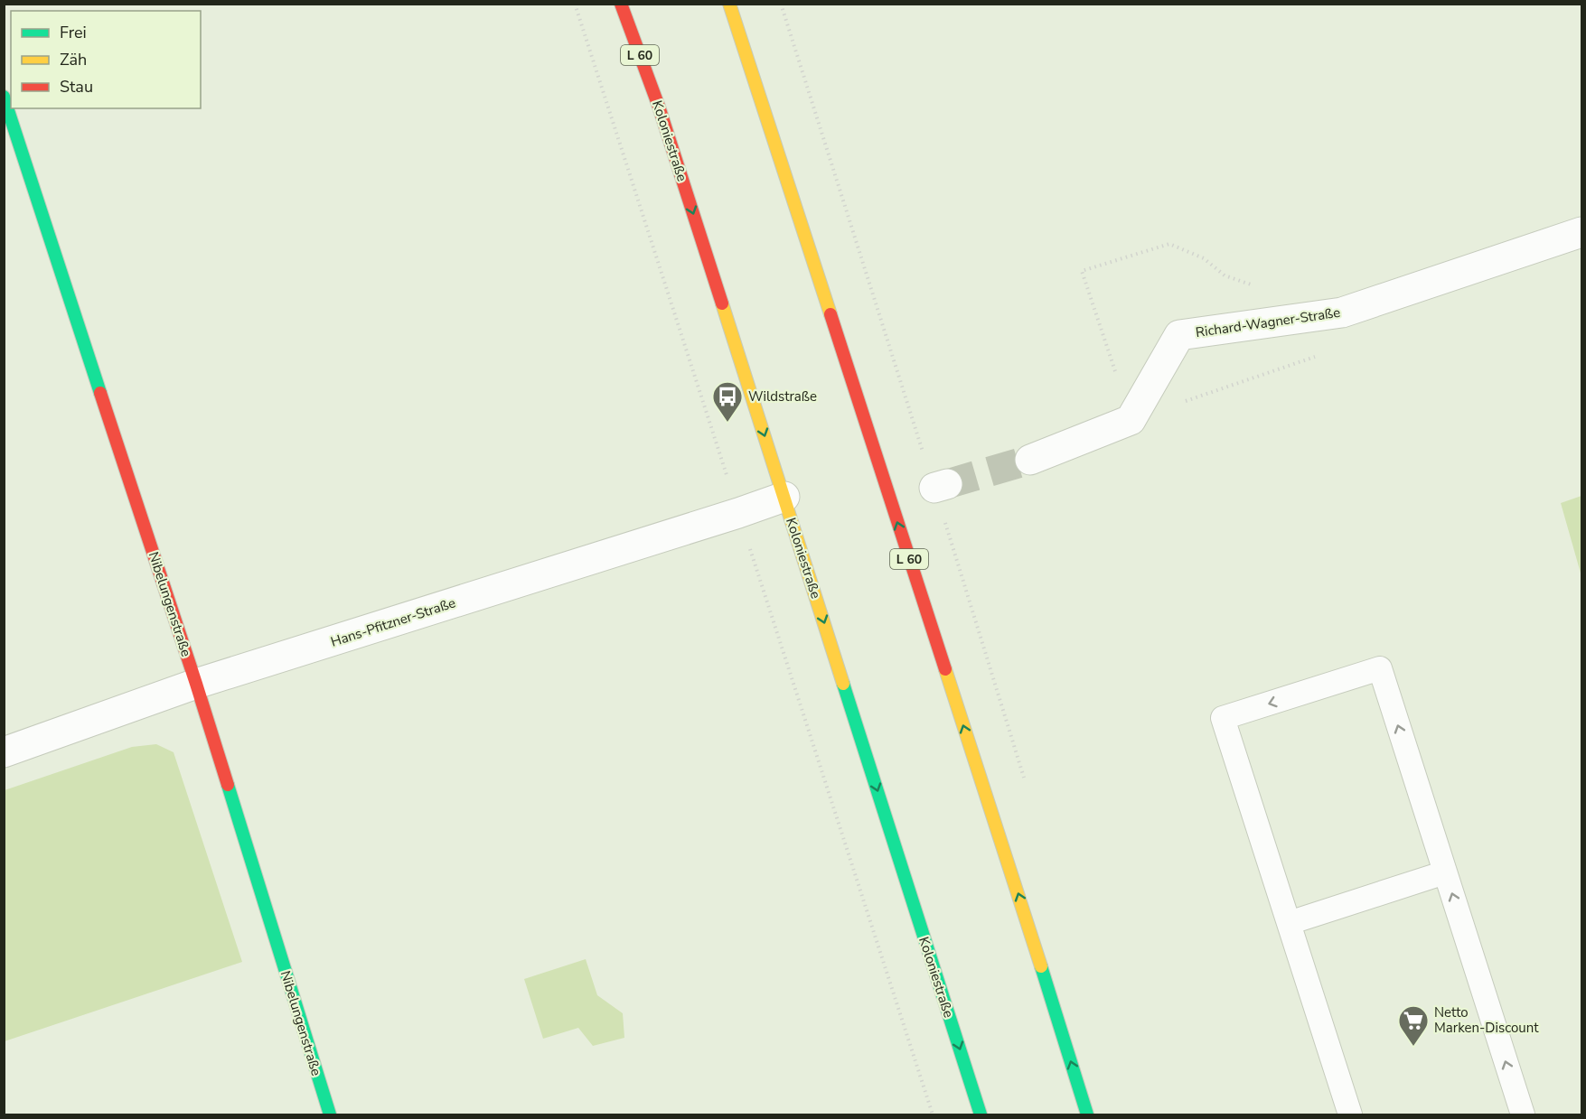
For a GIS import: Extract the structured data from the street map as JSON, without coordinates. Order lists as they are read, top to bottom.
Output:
{
  "streets": {
    "main road": ["L 60", "Koloniestraße", "Nibelungenstraße"],
    "street": ["Richard-Wagner-Straße", "Hans-Pfitzner-Straße"]
  },
  "crossings": [
    ["Koloniestraße", "Hans-Pfitzner-Straße"],
    ["Nibelungenstraße", "Hans-Pfitzner-Straße"]
  ],
  "places": {
    "bus stop": ["Wildstraße"],
    "supermarket": ["Netto Marken-Discount"]
  },
  "legend": ["Frei", "Zäh", "Stau"]
}
